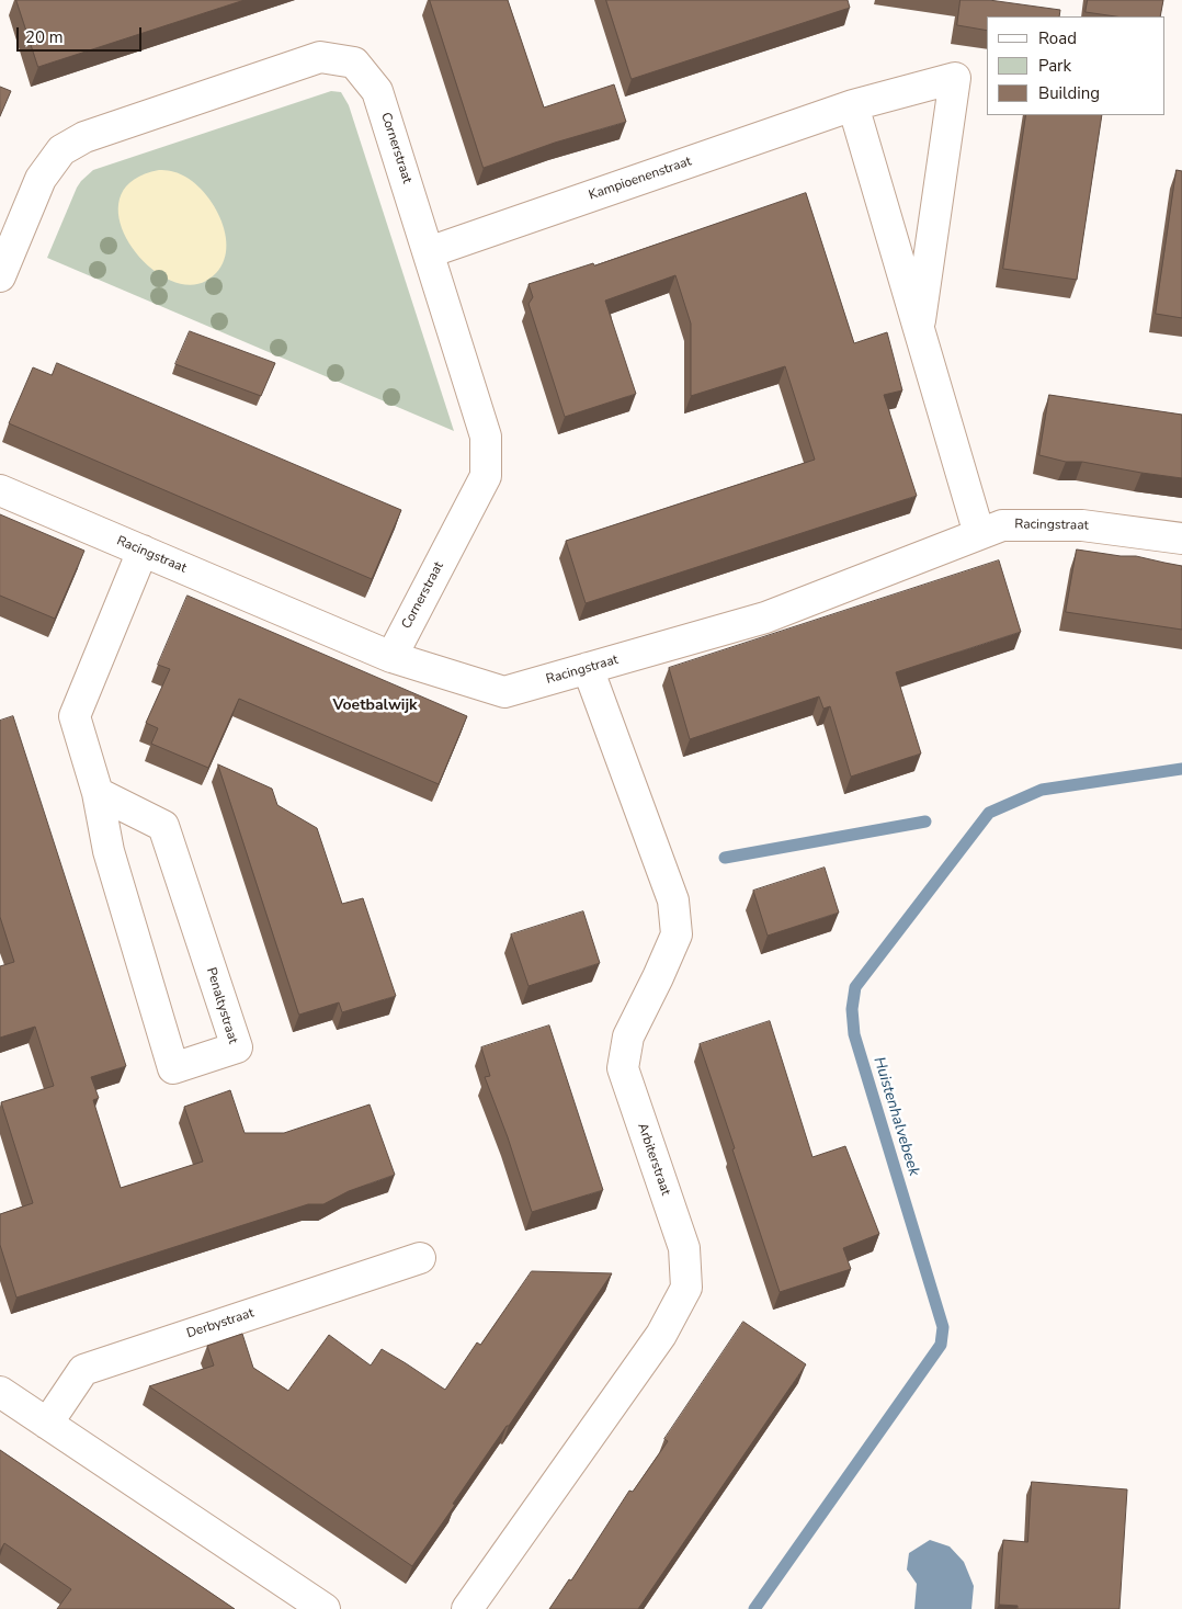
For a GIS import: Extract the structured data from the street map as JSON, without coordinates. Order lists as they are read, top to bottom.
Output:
{
  "streets": {
    "street": [
      "Cornerstraat",
      "Kampioenenstraat",
      "Racingstraat",
      "Penaltystraat",
      "Arbiterstraat",
      "Derbystraat"
    ]
  },
  "crossings": [
    ["Cornerstraat", "Kampioenenstraat"],
    ["Cornerstraat", "Racingstraat"],
    ["Kampioenenstraat", "Racingstraat"],
    ["Racingstraat", "Penaltystraat"],
    ["Racingstraat", "Arbiterstraat"]
  ],
  "districts": ["Voetbalwijk"],
  "water": ["Huistenhalvebeek"],
  "legend": ["Road", "Park", "Building"],
  "scale_bar": "20 m"
}
